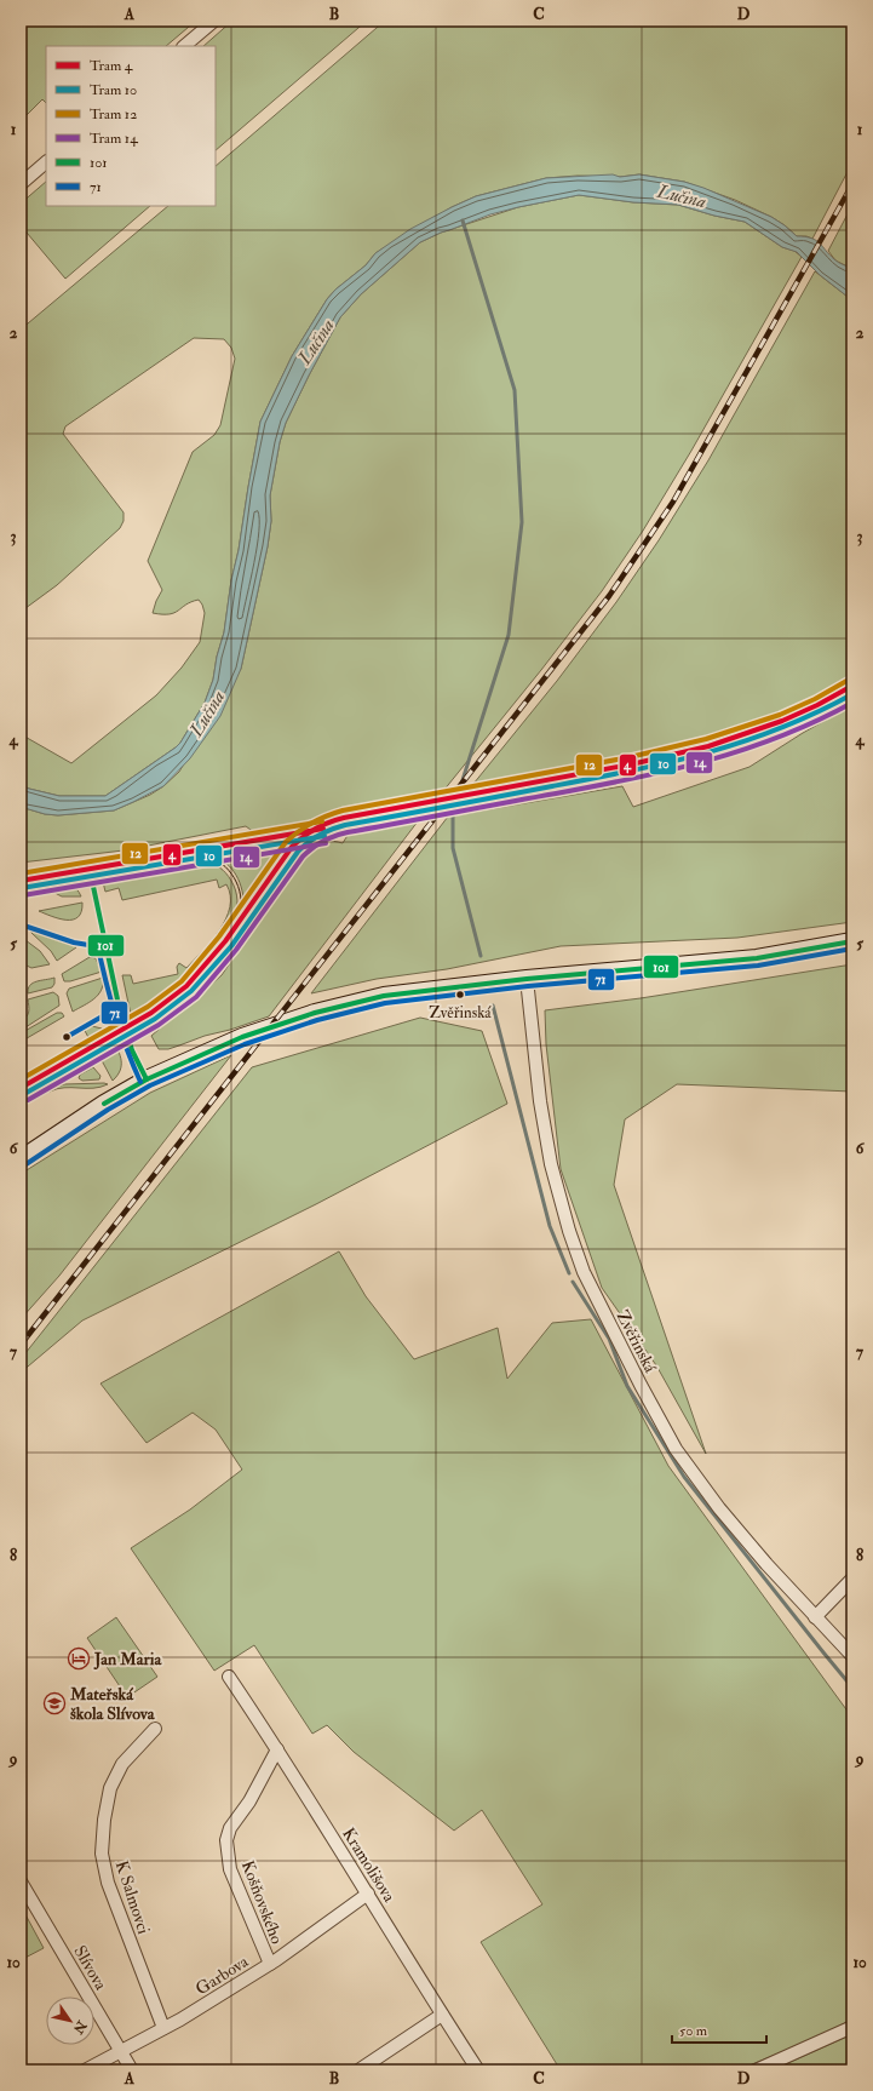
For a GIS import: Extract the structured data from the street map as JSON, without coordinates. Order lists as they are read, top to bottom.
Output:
{
  "streets": {
    "street": [
      "Zvěřinská",
      "Kramolišova",
      "K Salmovci",
      "Košňovského",
      "Slívova",
      "Garbova"
    ]
  },
  "crossings": [
    ["Kramolišova", "Košňovského"],
    ["Kramolišova", "Garbova"],
    ["K Salmovci", "Garbova"],
    ["Košňovského", "Garbova"],
    ["Slívova", "Garbova"]
  ],
  "water": ["Lučina"],
  "places": {
    "other": ["Zvěřinská"],
    "hotel": ["Jan Maria"],
    "school or university": ["Mateřská škola Slívova"]
  },
  "lines": [
    "tram line 12",
    "tram line 4",
    "tram line 10",
    "tram line 14",
    "transit line 101",
    "transit line 71"
  ],
  "legend": [
    "Tram 4",
    "Tram 10",
    "Tram 12",
    "Tram 14",
    "101",
    "71"
  ],
  "scale_bar": "50 m",
  "north": "bottom right",
  "grid": {
    "columns": [
      "A",
      "B",
      "C",
      "D"
    ],
    "rows": [
      "1",
      "2",
      "3",
      "4",
      "5",
      "6",
      "7",
      "8",
      "9",
      "10"
    ]
  }
}
